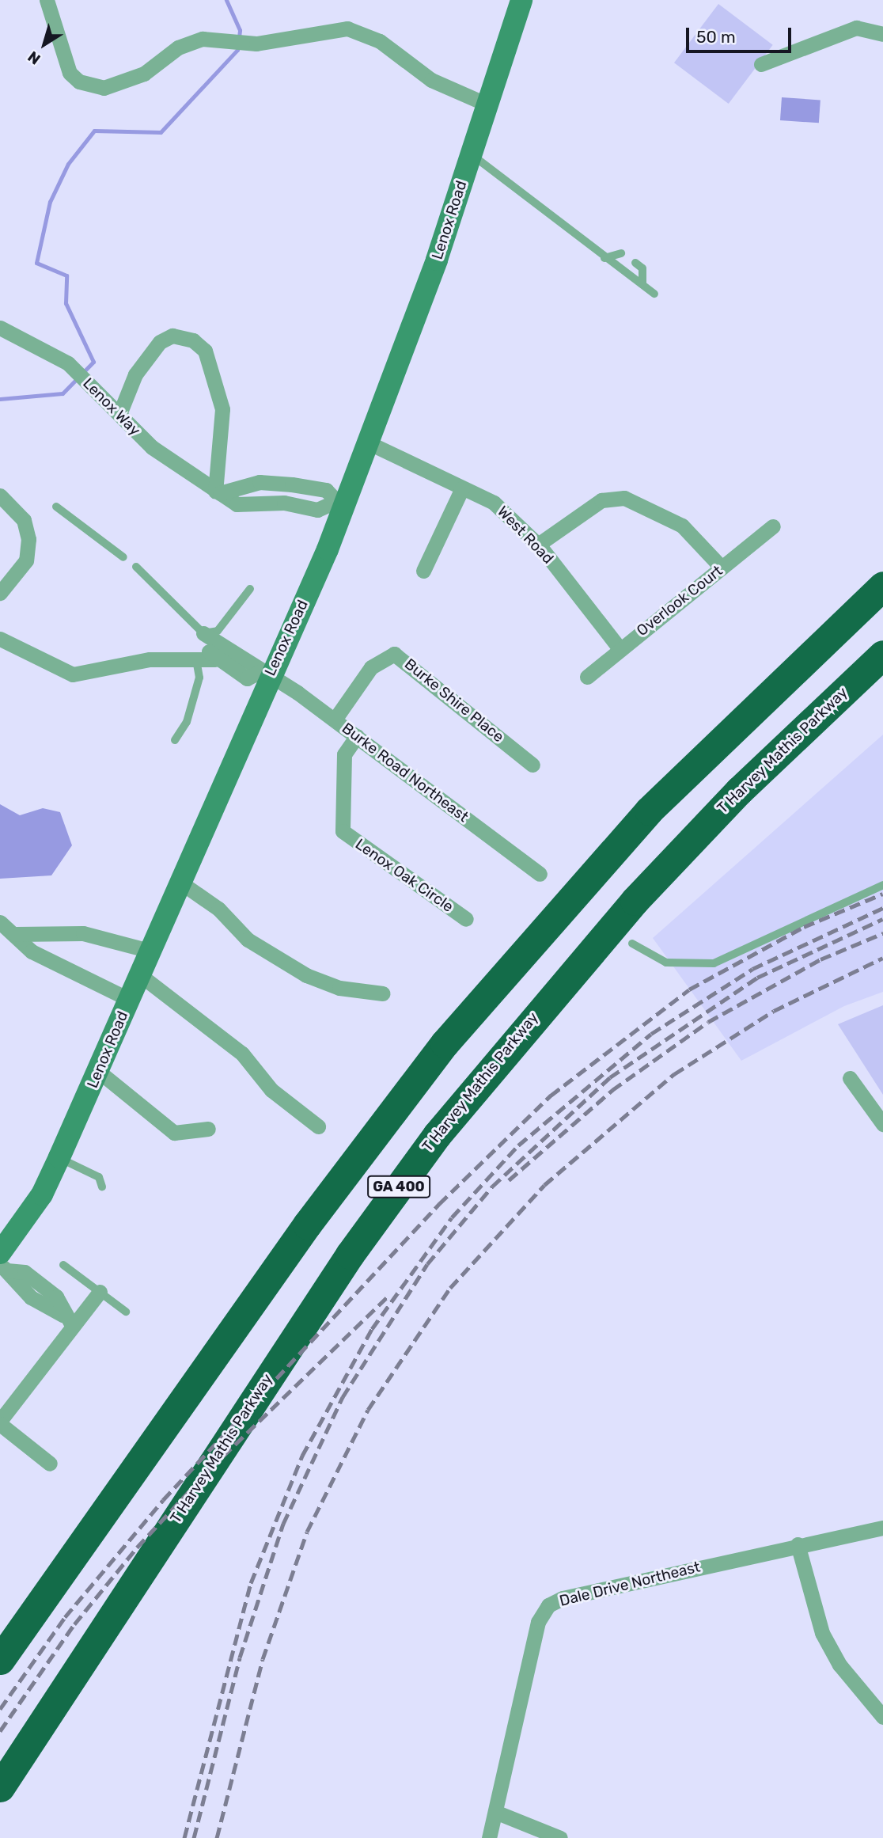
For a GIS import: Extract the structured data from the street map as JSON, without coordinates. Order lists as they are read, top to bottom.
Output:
{
  "streets": {
    "highway": ["T Harvey Mathis Parkway", "GA 400"],
    "street": [
      "Lenox Road",
      "Lenox Way",
      "West Road",
      "Overlook Court",
      "Burke Shire Place",
      "Burke Road Northeast",
      "Lenox Oak Circle",
      "Dale Drive Northeast"
    ]
  },
  "crossings": [
    ["Lenox Road", "Lenox Way"],
    ["Lenox Road", "West Road"],
    ["Lenox Road", "Burke Road Northeast"],
    ["West Road", "Overlook Court"],
    ["Burke Shire Place", "Burke Road Northeast"],
    ["Burke Road Northeast", "Lenox Oak Circle"]
  ],
  "scale_bar": "50 m",
  "north": "bottom left"
}
